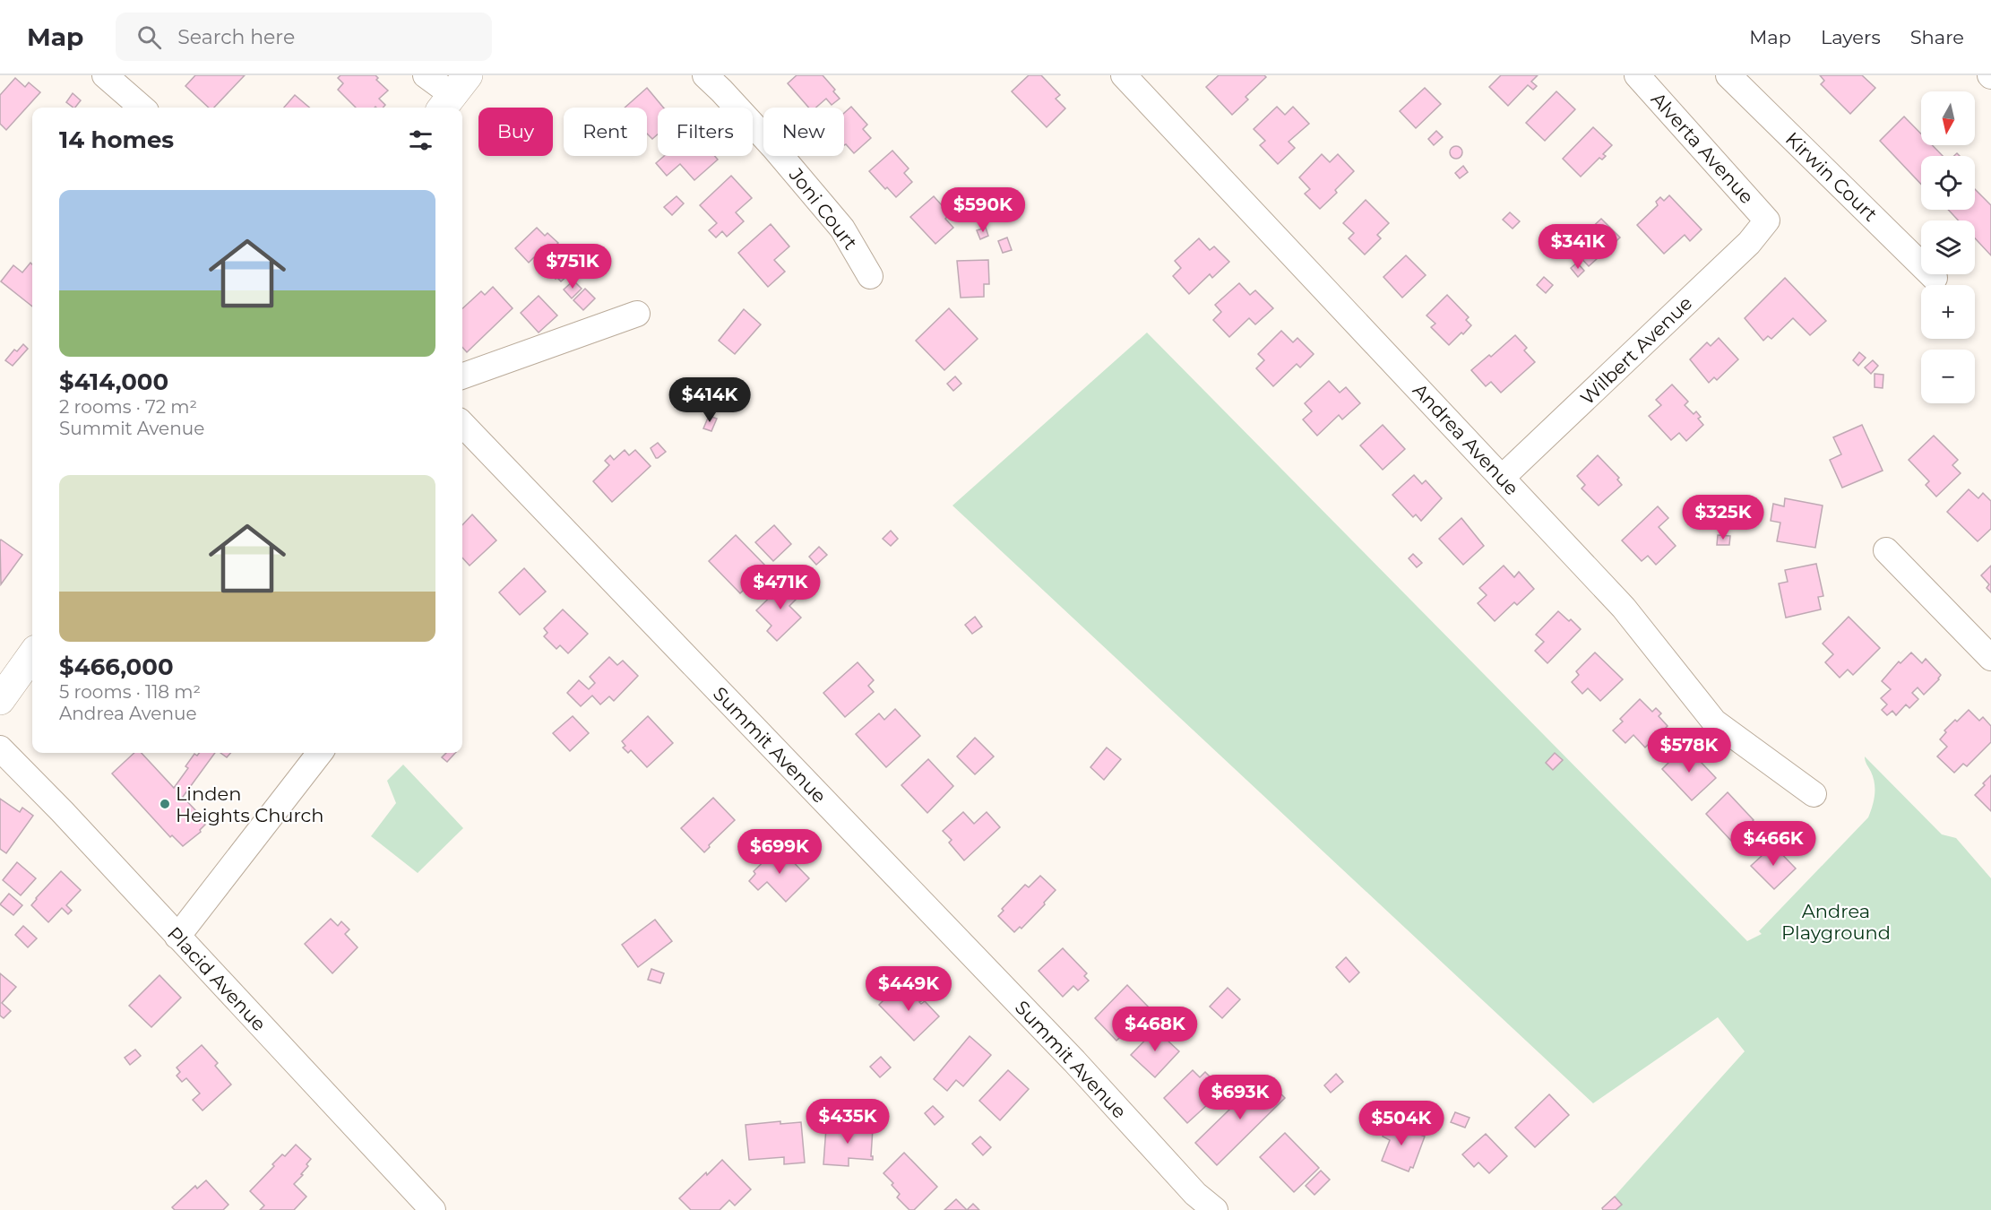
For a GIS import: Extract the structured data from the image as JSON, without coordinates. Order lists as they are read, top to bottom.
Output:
{
  "streets": {
    "street": [
      "Alverta Avenue",
      "Kirwin Court",
      "Joni Court",
      "Wilbert Avenue",
      "Andrea Avenue",
      "Summit Avenue",
      "Placid Avenue"
    ]
  },
  "crossings": [
    ["Alverta Avenue", "Wilbert Avenue"],
    ["Wilbert Avenue", "Andrea Avenue"]
  ],
  "parks": ["Andrea Playground"],
  "places": ["Linden Heights Church"],
  "north": "bottom",
  "page": {
    "header": "Map",
    "search": "Search here",
    "nav": ["Map", "Layers", "Share"],
    "map_buttons": ["+", "−"],
    "chip": [
      "Buy",
      "Rent",
      "Filters",
      "New"
    ],
    "heading": "14 homes",
    "list": [
      {
        "name": "$414,000",
        "note": "2 rooms · 72 m² · Summit Avenue"
      },
      {
        "name": "$466,000",
        "note": "5 rooms · 118 m² · Andrea Avenue"
      }
    ],
    "price": [
      "$590K",
      "$341K",
      "$751K",
      "$414K",
      "$325K",
      "$471K",
      "$578K",
      "$466K",
      "$699K",
      "$449K",
      "$468K",
      "$693K",
      "$435K",
      "$504K"
    ]
  }
}
